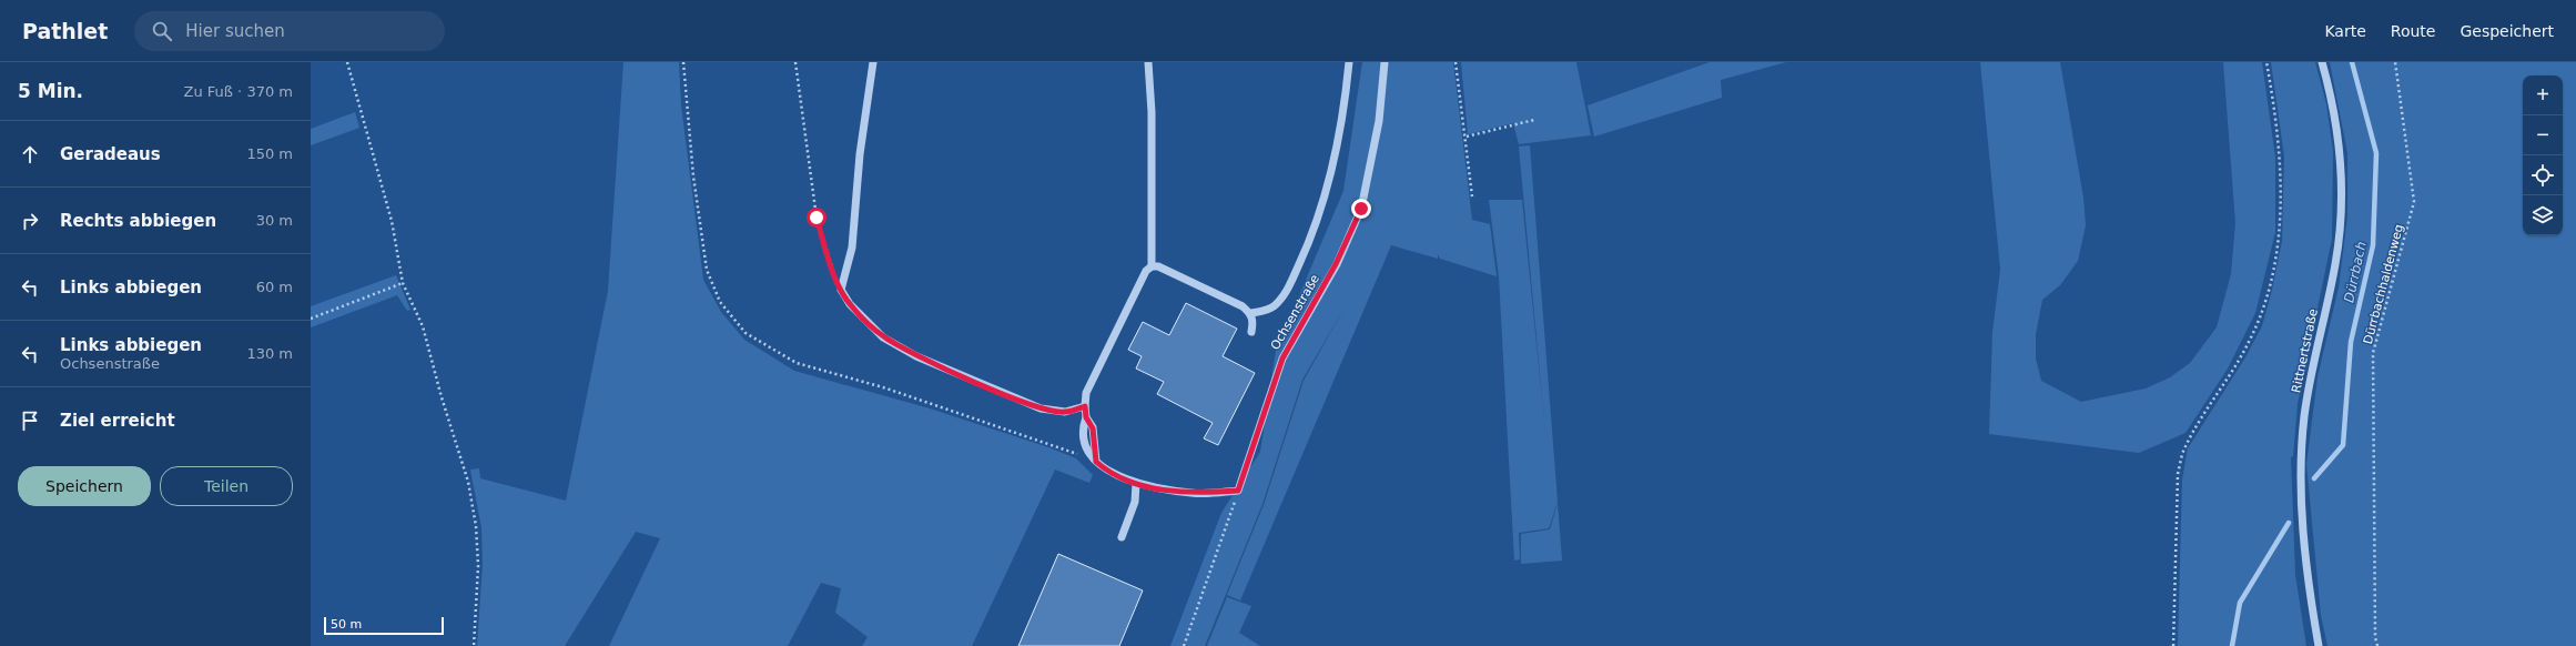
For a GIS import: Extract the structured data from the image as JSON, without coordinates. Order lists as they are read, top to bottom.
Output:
{
  "streets": {
    "street": ["Ochsenstraße", "Rittnertstraße"],
    "path": ["Dürrbachhaldenweg"]
  },
  "water": ["Dürrbach"],
  "scale_bar": "50 m",
  "page": {
    "header": "Pathlet",
    "search": "Hier suchen",
    "nav": ["Karte", "Route", "Gespeichert"],
    "heading": ["5 Min.", "Zu Fuß · 370 m"],
    "map_buttons": ["+", "−"],
    "list": [
      ["Geradeaus", "150 m"],
      ["Rechts abbiegen", "30 m"],
      ["Links abbiegen", "60 m"],
      ["Links abbiegen", "Ochsenstraße", "130 m"],
      "Ziel erreicht"
    ],
    "buttons": ["Speichern", "Teilen"],
    "scale": "50 m"
  }
}
